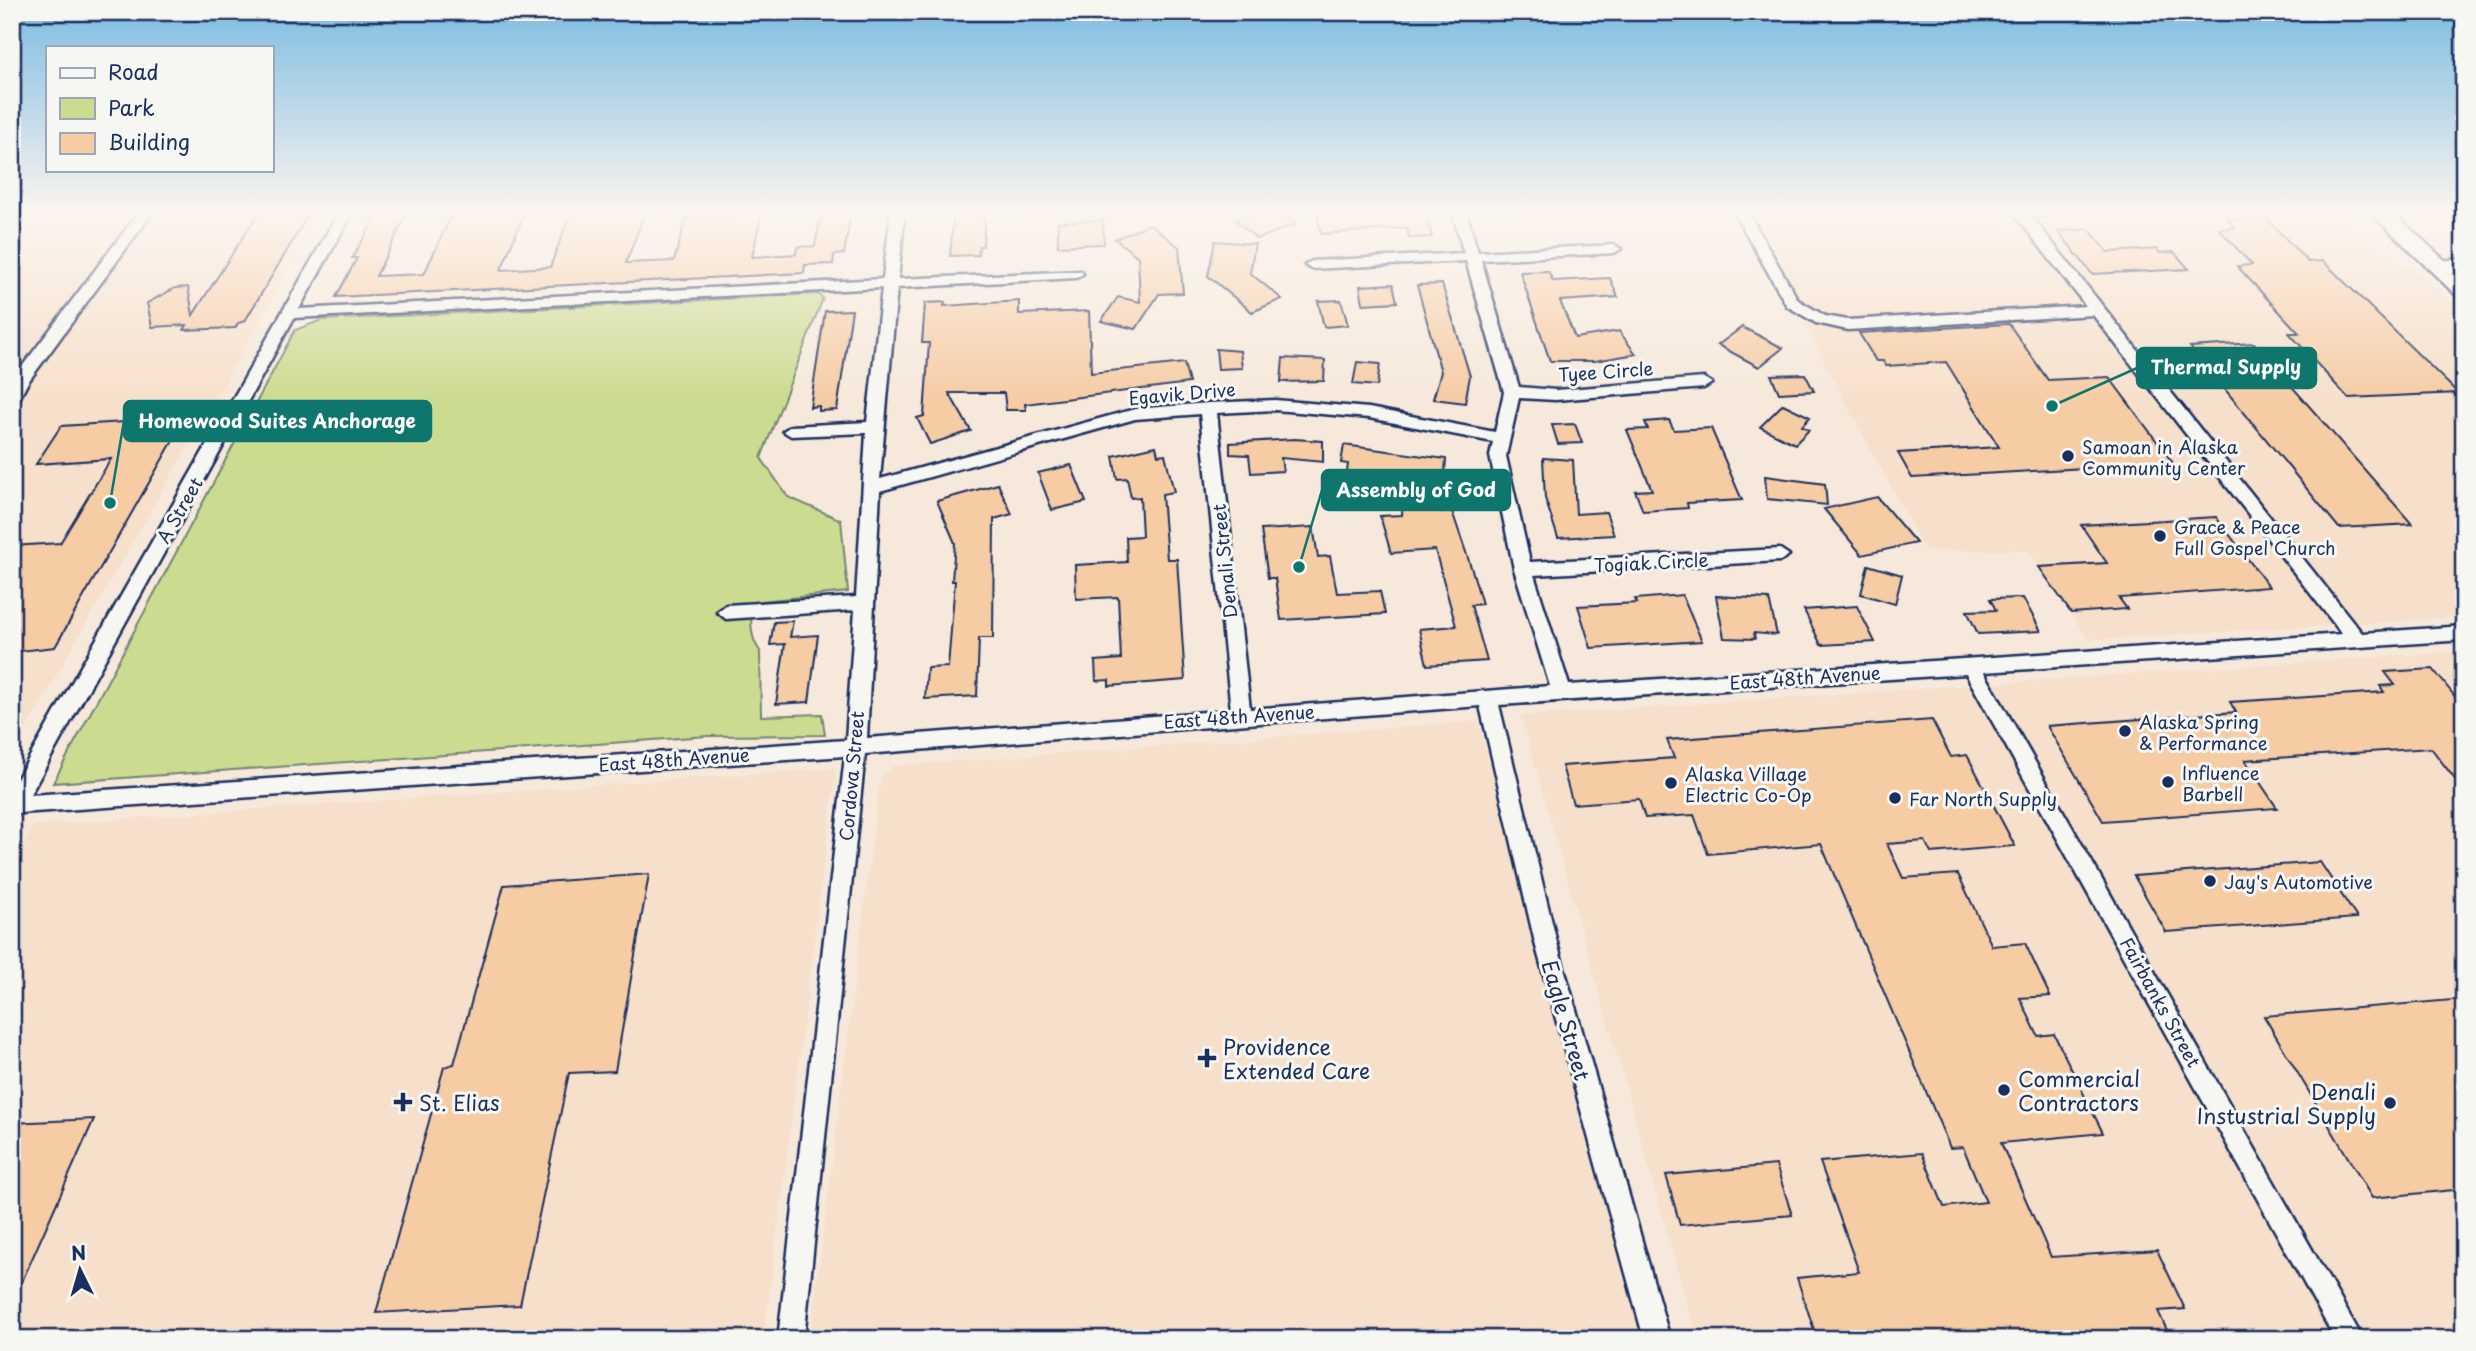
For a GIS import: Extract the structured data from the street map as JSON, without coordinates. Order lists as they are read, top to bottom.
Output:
{
  "streets": {
    "street": [
      "Tyee Circle",
      "Egavik Drive",
      "A Street",
      "Denali Street",
      "Togiak Circle",
      "East 48th Avenue",
      "Cordova Street",
      "Fairbanks Street",
      "Eagle Street"
    ]
  },
  "crossings": [
    ["Egavik Drive", "Denali Street"],
    ["Egavik Drive", "Cordova Street"],
    ["A Street", "East 48th Avenue"],
    ["Denali Street", "East 48th Avenue"],
    ["East 48th Avenue", "Cordova Street"],
    ["East 48th Avenue", "Fairbanks Street"],
    ["East 48th Avenue", "Eagle Street"]
  ],
  "places": {
    "other": [
      "Thermal Supply",
      "Samoan in Alaska Community Center",
      "Homewood Suites Anchorage",
      "Grace & Peace Full Gospel Church",
      "Assembly of God",
      "Alaska Spring & Performance",
      "Influence Barbell",
      "Alaska Village Electric Co-Op",
      "Far North Supply",
      "Jay's Automotive",
      "Commercial Contractors",
      "Denali Instustrial Supply"
    ],
    "health": ["Providence Extended Care", "St. Elias"]
  },
  "legend": ["Road", "Park", "Building"],
  "north": "top"
}
